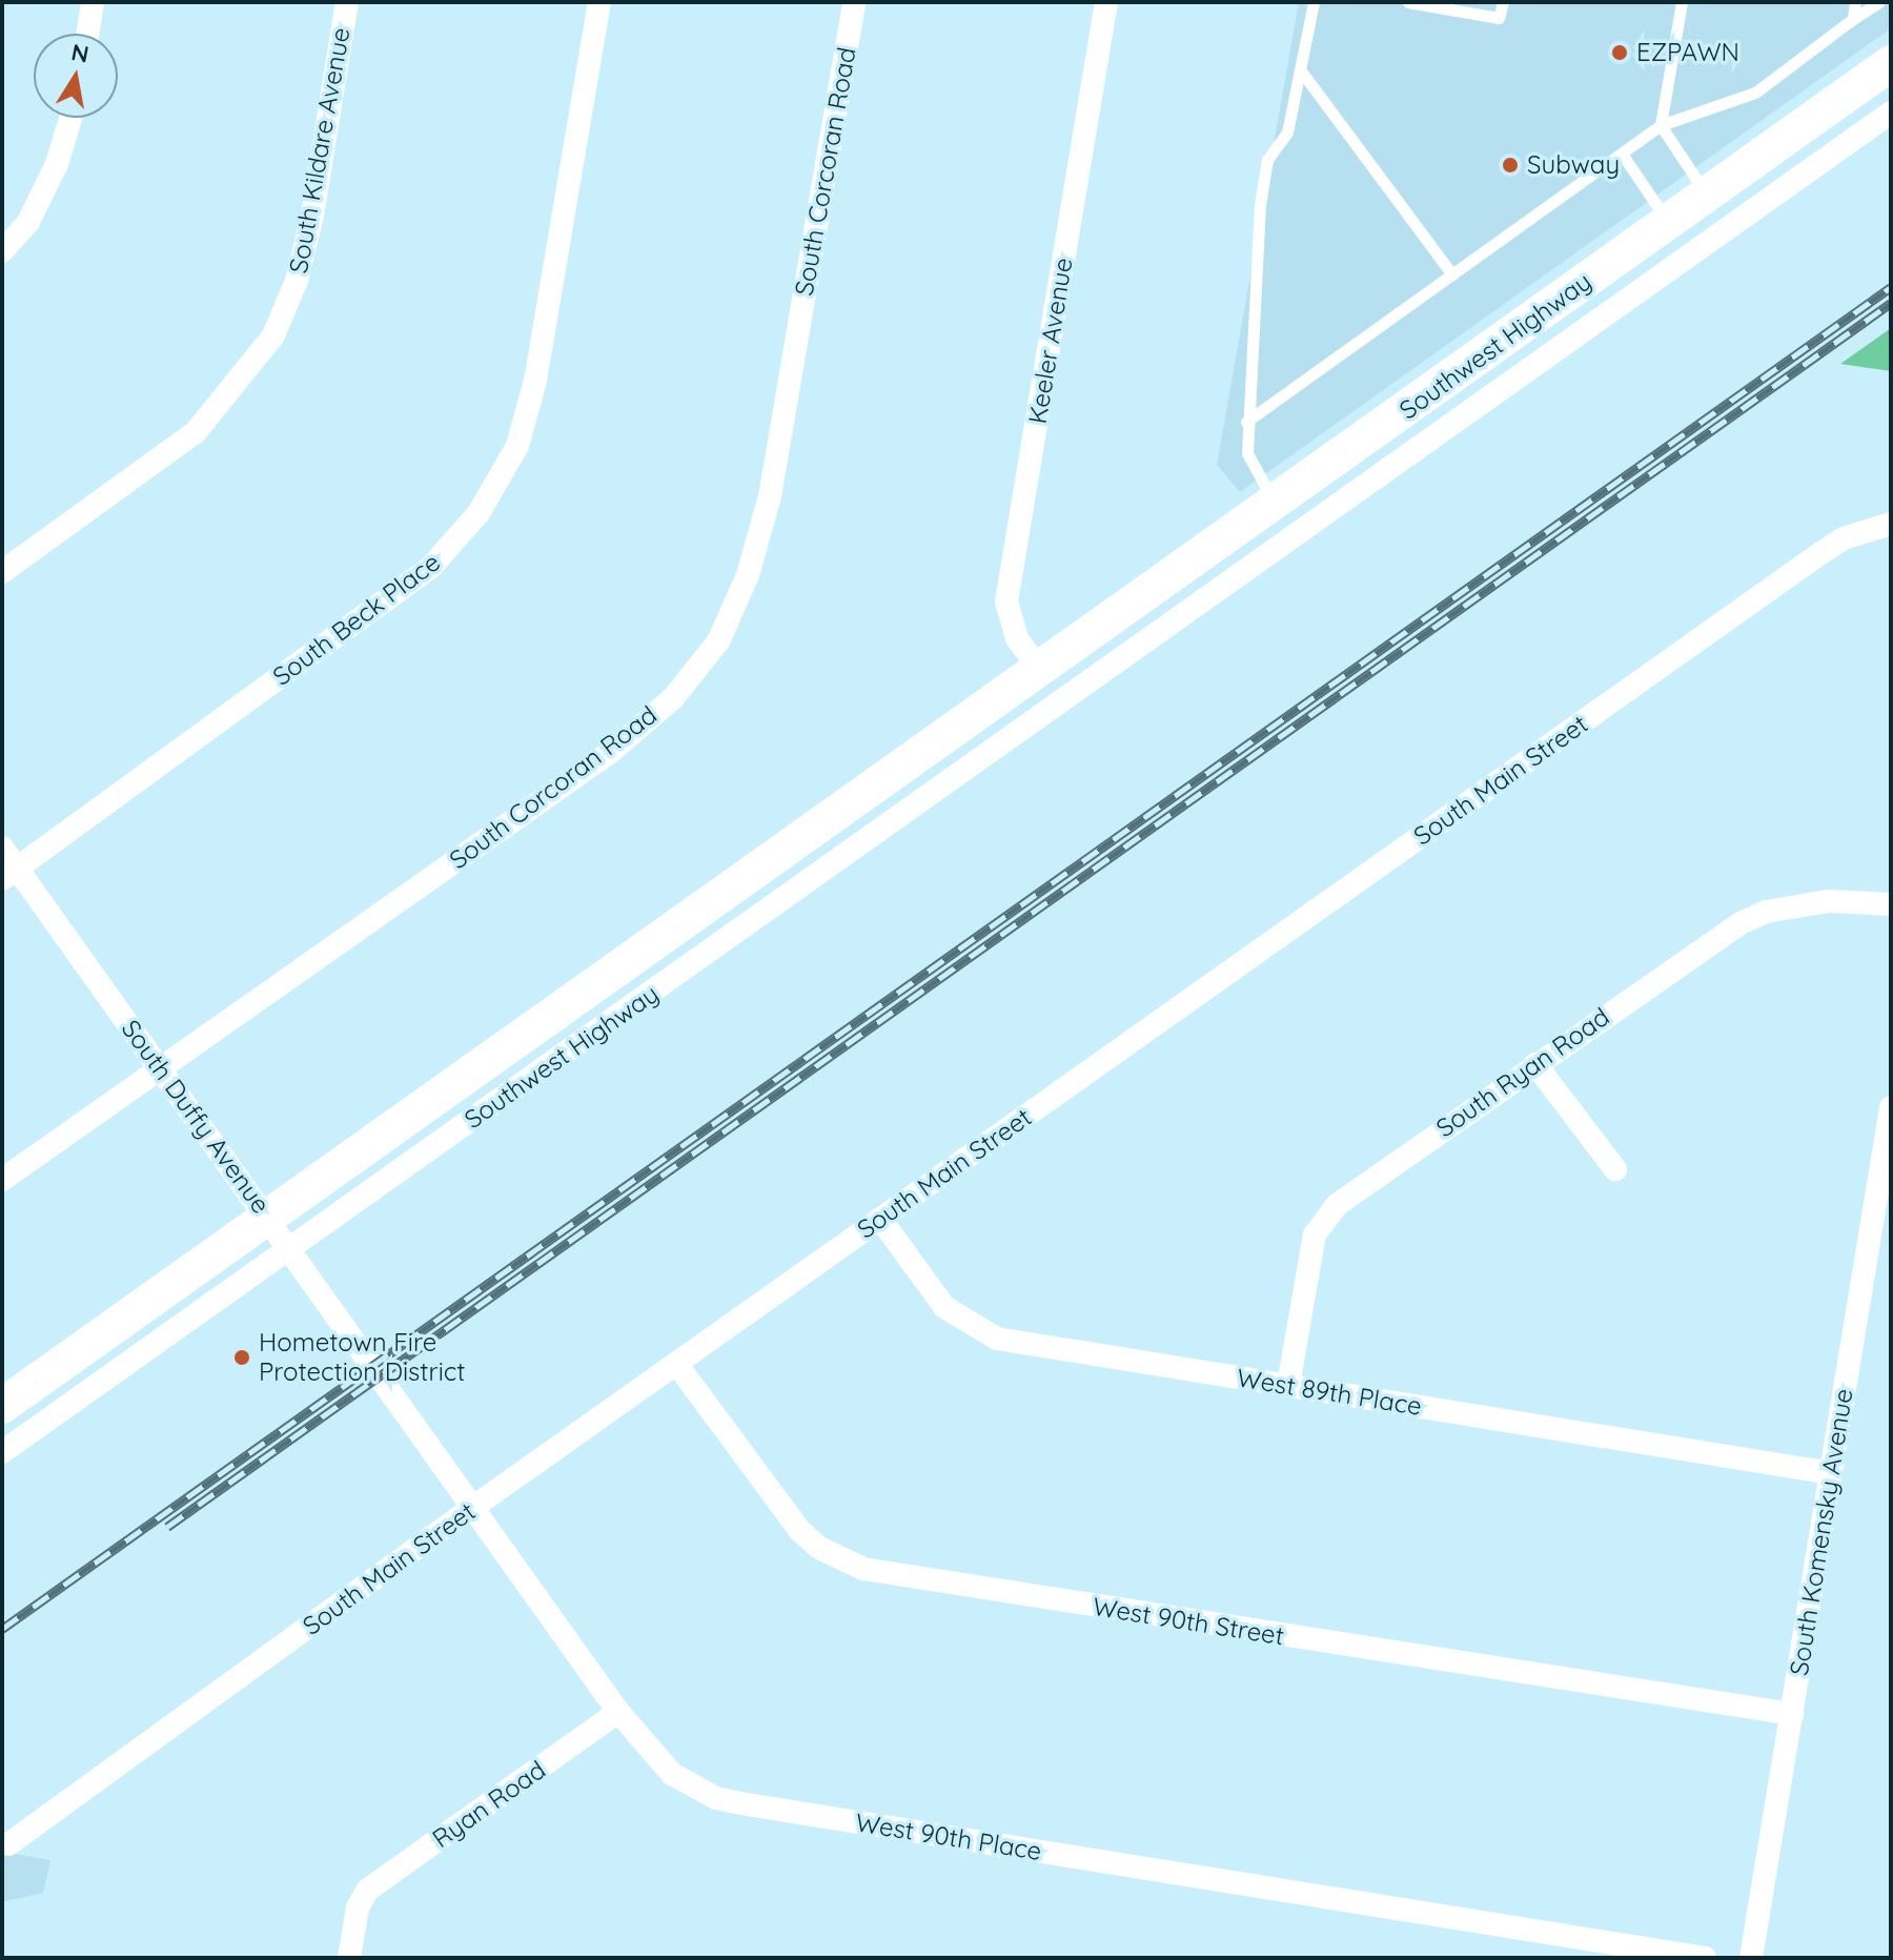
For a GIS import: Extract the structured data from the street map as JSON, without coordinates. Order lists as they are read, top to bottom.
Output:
{
  "streets": {
    "main road": ["Southwest Highway"],
    "street": [
      "South Kildare Avenue",
      "South Corcoran Road",
      "Keeler Avenue",
      "South Beck Place",
      "South Main Street",
      "South Ryan Road",
      "South Duffy Avenue",
      "West 89th Place",
      "South Komensky Avenue",
      "West 90th Street",
      "Ryan Road",
      "West 90th Place"
    ]
  },
  "crossings": [
    ["South Corcoran Road", "South Duffy Avenue"],
    ["Keeler Avenue", "Southwest Highway"],
    ["Southwest Highway", "South Duffy Avenue"],
    ["South Beck Place", "South Duffy Avenue"],
    ["South Main Street", "West 89th Place"],
    ["South Main Street", "West 90th Street"],
    ["South Main Street", "West 90th Place"],
    ["South Ryan Road", "West 89th Place"],
    ["South Duffy Avenue", "West 90th Place"],
    ["West 89th Place", "South Komensky Avenue"],
    ["South Komensky Avenue", "West 90th Street"],
    ["Ryan Road", "West 90th Place"]
  ],
  "places": ["EZPAWN", "Subway", "Hometown Fire Protection District"],
  "north": "top"
}
